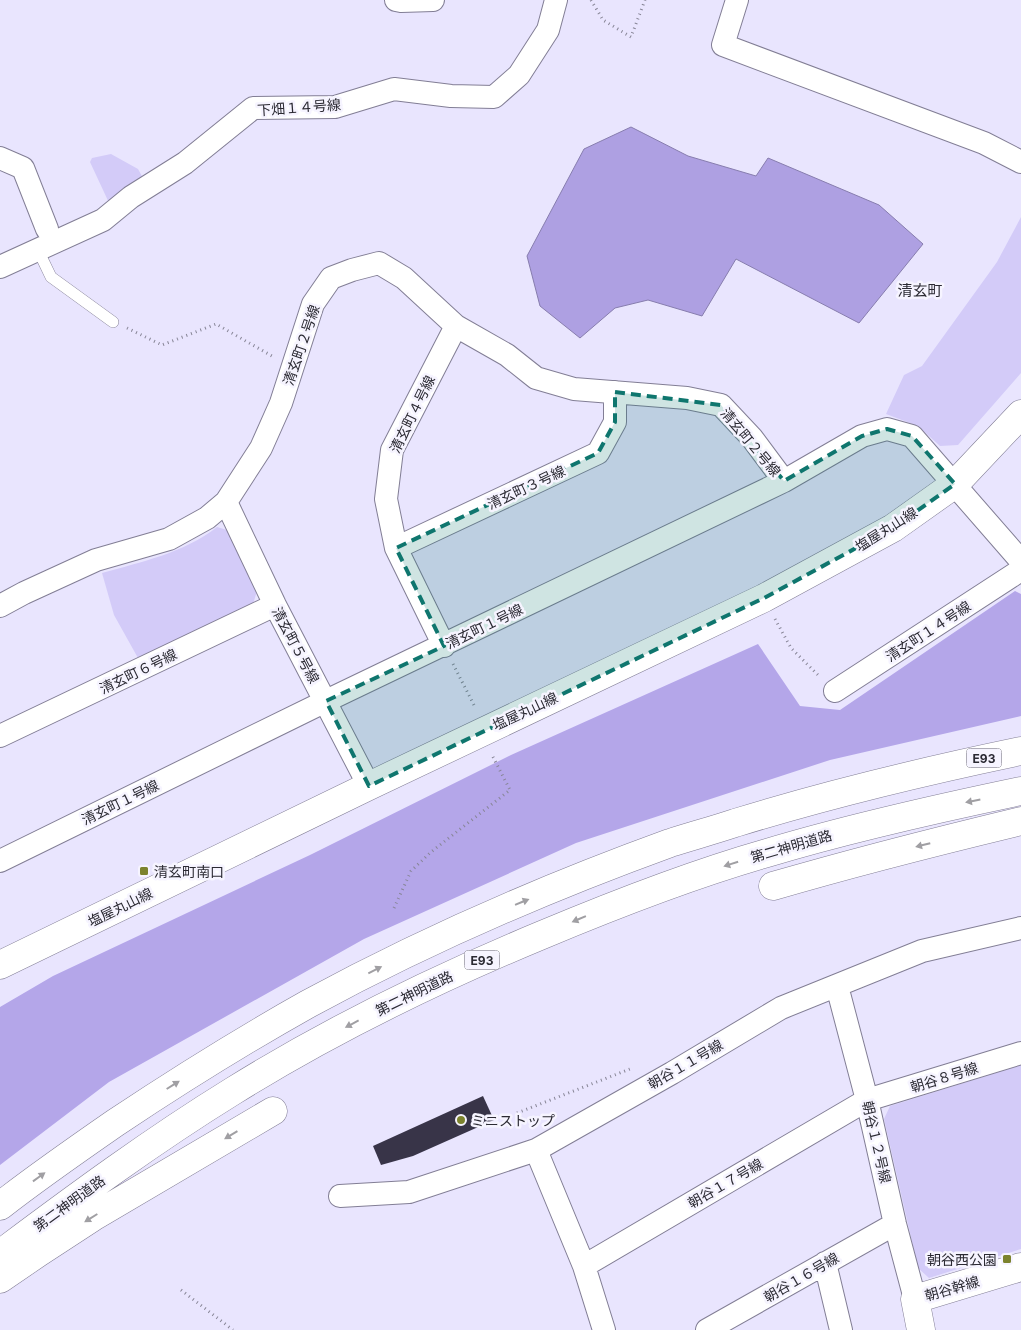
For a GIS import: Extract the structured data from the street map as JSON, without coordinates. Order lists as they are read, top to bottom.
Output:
{
  "streets": {
    "main road": [
      "塩屋丸山線",
      "E93",
      "第二神明道路",
      "朝谷幹線"
    ],
    "street": [
      "下畑１４号線",
      "清玄町２号線",
      "清玄町４号線",
      "清玄町３号線",
      "清玄町１号線",
      "清玄町１４号線",
      "清玄町５号線",
      "清玄町６号線",
      "朝谷１１号線",
      "朝谷８号線",
      "朝谷１２号線",
      "朝谷１７号線",
      "朝谷１６号線"
    ]
  },
  "crossings": [
    ["清玄町２号線", "清玄町４号線"],
    ["清玄町２号線", "清玄町３号線"],
    ["清玄町２号線", "清玄町１号線"],
    ["清玄町２号線", "清玄町５号線"],
    ["清玄町４号線", "清玄町３号線"],
    ["清玄町４号線", "清玄町１号線"],
    ["塩屋丸山線", "清玄町１号線"],
    ["塩屋丸山線", "清玄町５号線"],
    ["清玄町１号線", "清玄町５号線"],
    ["清玄町５号線", "清玄町６号線"],
    ["朝谷１１号線", "朝谷１２号線"],
    ["朝谷８号線", "朝谷１２号線"],
    ["朝谷８号線", "朝谷１７号線"],
    ["朝谷１２号線", "朝谷１７号線"],
    ["朝谷１２号線", "朝谷１６号線"],
    ["朝谷１２号線", "朝谷幹線"]
  ],
  "districts": ["清玄町"],
  "places": {
    "transit": ["清玄町南口", "朝谷西公園"],
    "other": ["ミニストップ"]
  }
}
